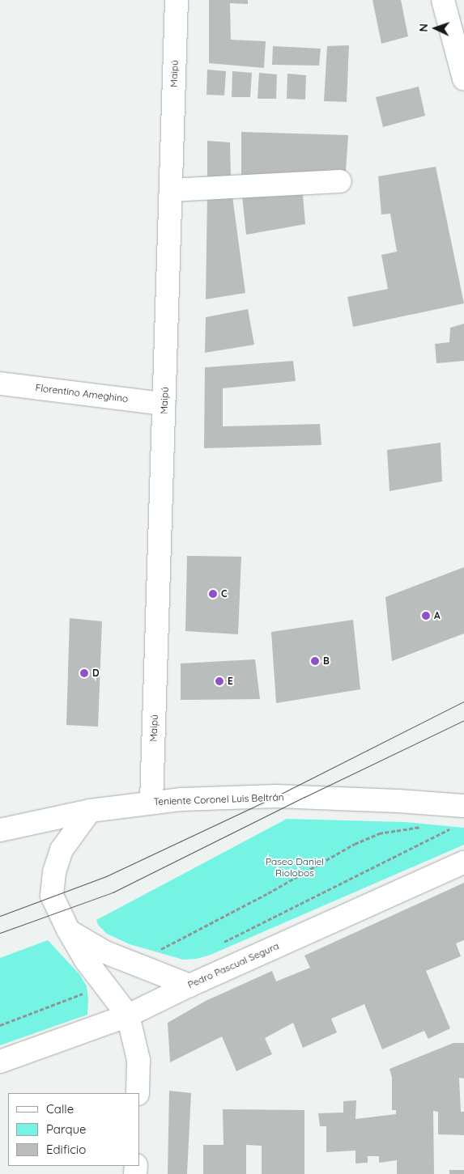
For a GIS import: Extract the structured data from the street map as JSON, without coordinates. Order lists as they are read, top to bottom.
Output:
{
  "streets": {
    "main road": [
      "Maipú",
      "Florentino Ameghino",
      "Teniente Coronel Luis Beltrán",
      "Pedro Pascual Segura"
    ]
  },
  "crossings": [
    ["Maipú", "Florentino Ameghino"],
    ["Maipú", "Teniente Coronel Luis Beltrán"]
  ],
  "parks": ["Paseo Daniel Riolobos"],
  "places": [
    "C",
    "A",
    "B",
    "D",
    "E"
  ],
  "legend": ["Calle", "Parque", "Edificio"],
  "north": "left"
}
